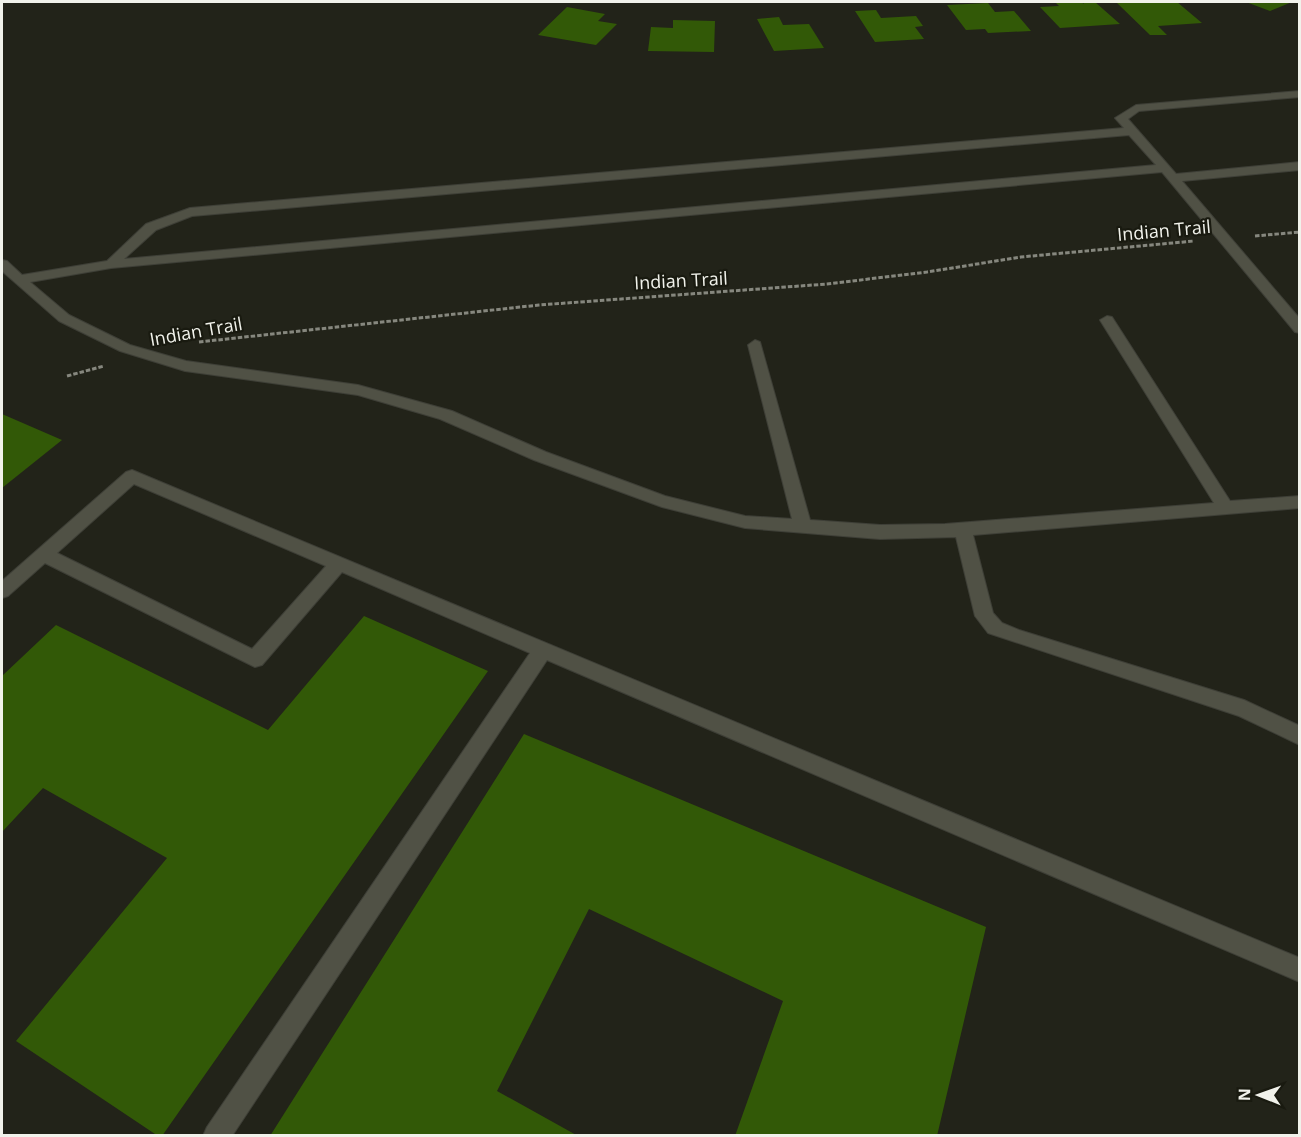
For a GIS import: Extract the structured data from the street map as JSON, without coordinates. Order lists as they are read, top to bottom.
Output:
{
  "streets": {
    "path": ["Indian Trail"]
  },
  "north": "left"
}
